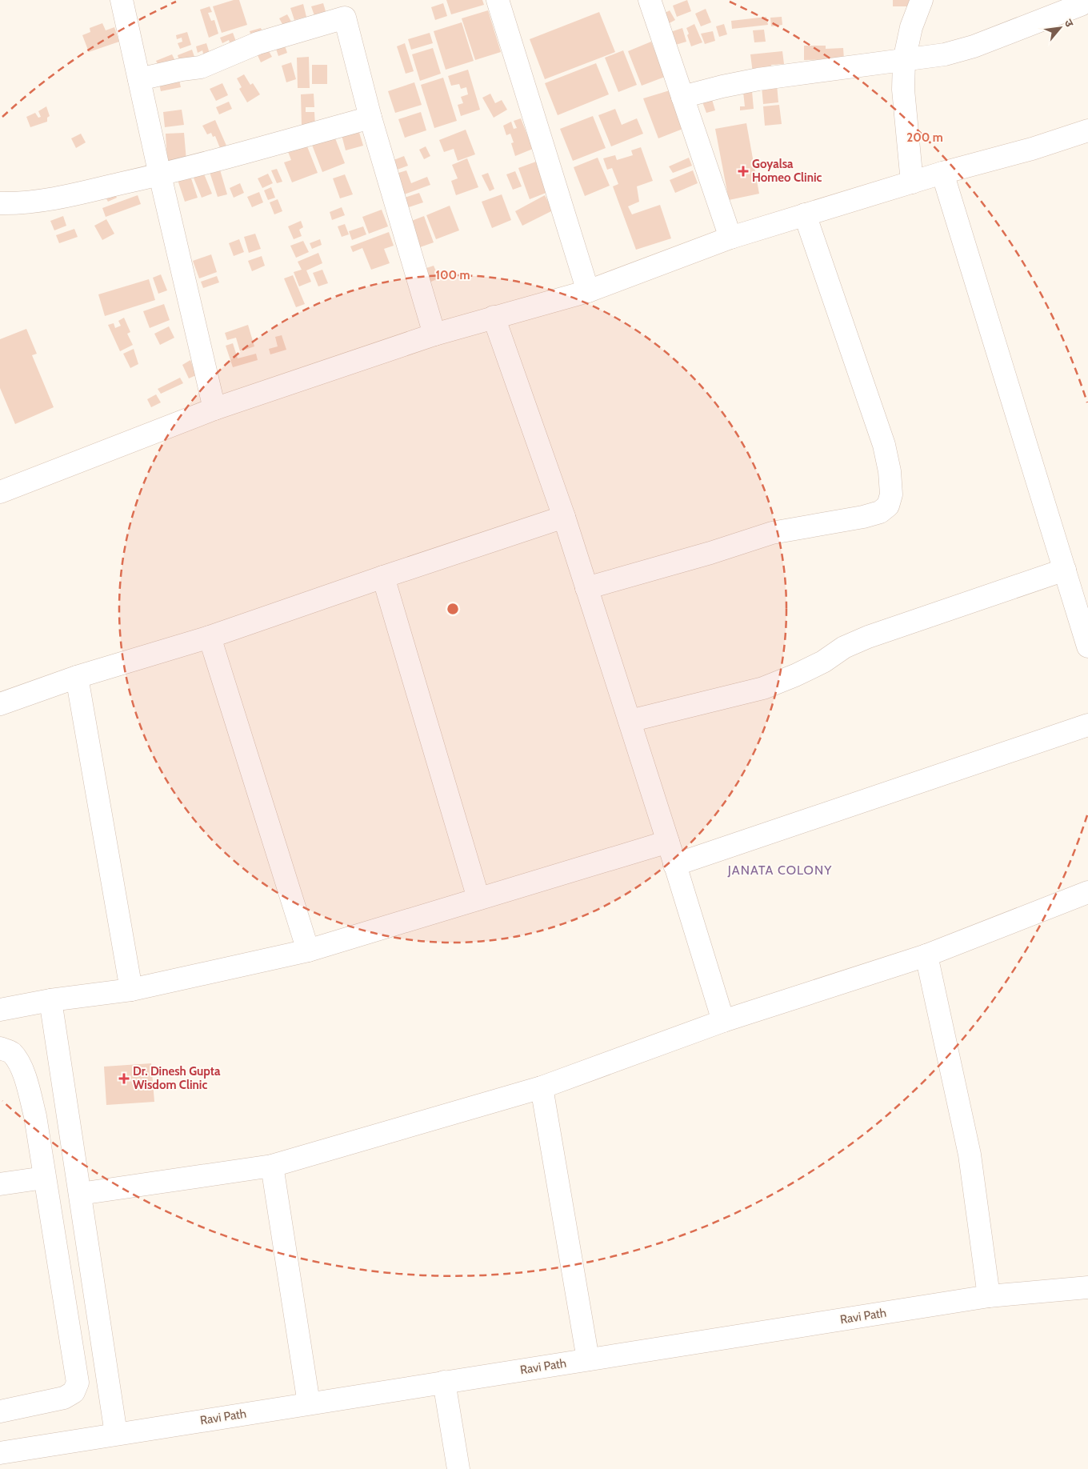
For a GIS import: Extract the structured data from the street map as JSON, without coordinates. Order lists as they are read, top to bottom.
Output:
{
  "streets": {
    "street": ["Ravi Path"]
  },
  "districts": ["JANATA COLONY"],
  "places": {
    "health": ["Goyalsa Homeo Clinic", "Dr. Dinesh Gupta Wisdom Clinic"]
  },
  "north": "top right",
  "rings": ["200 m", "100 m"]
}
